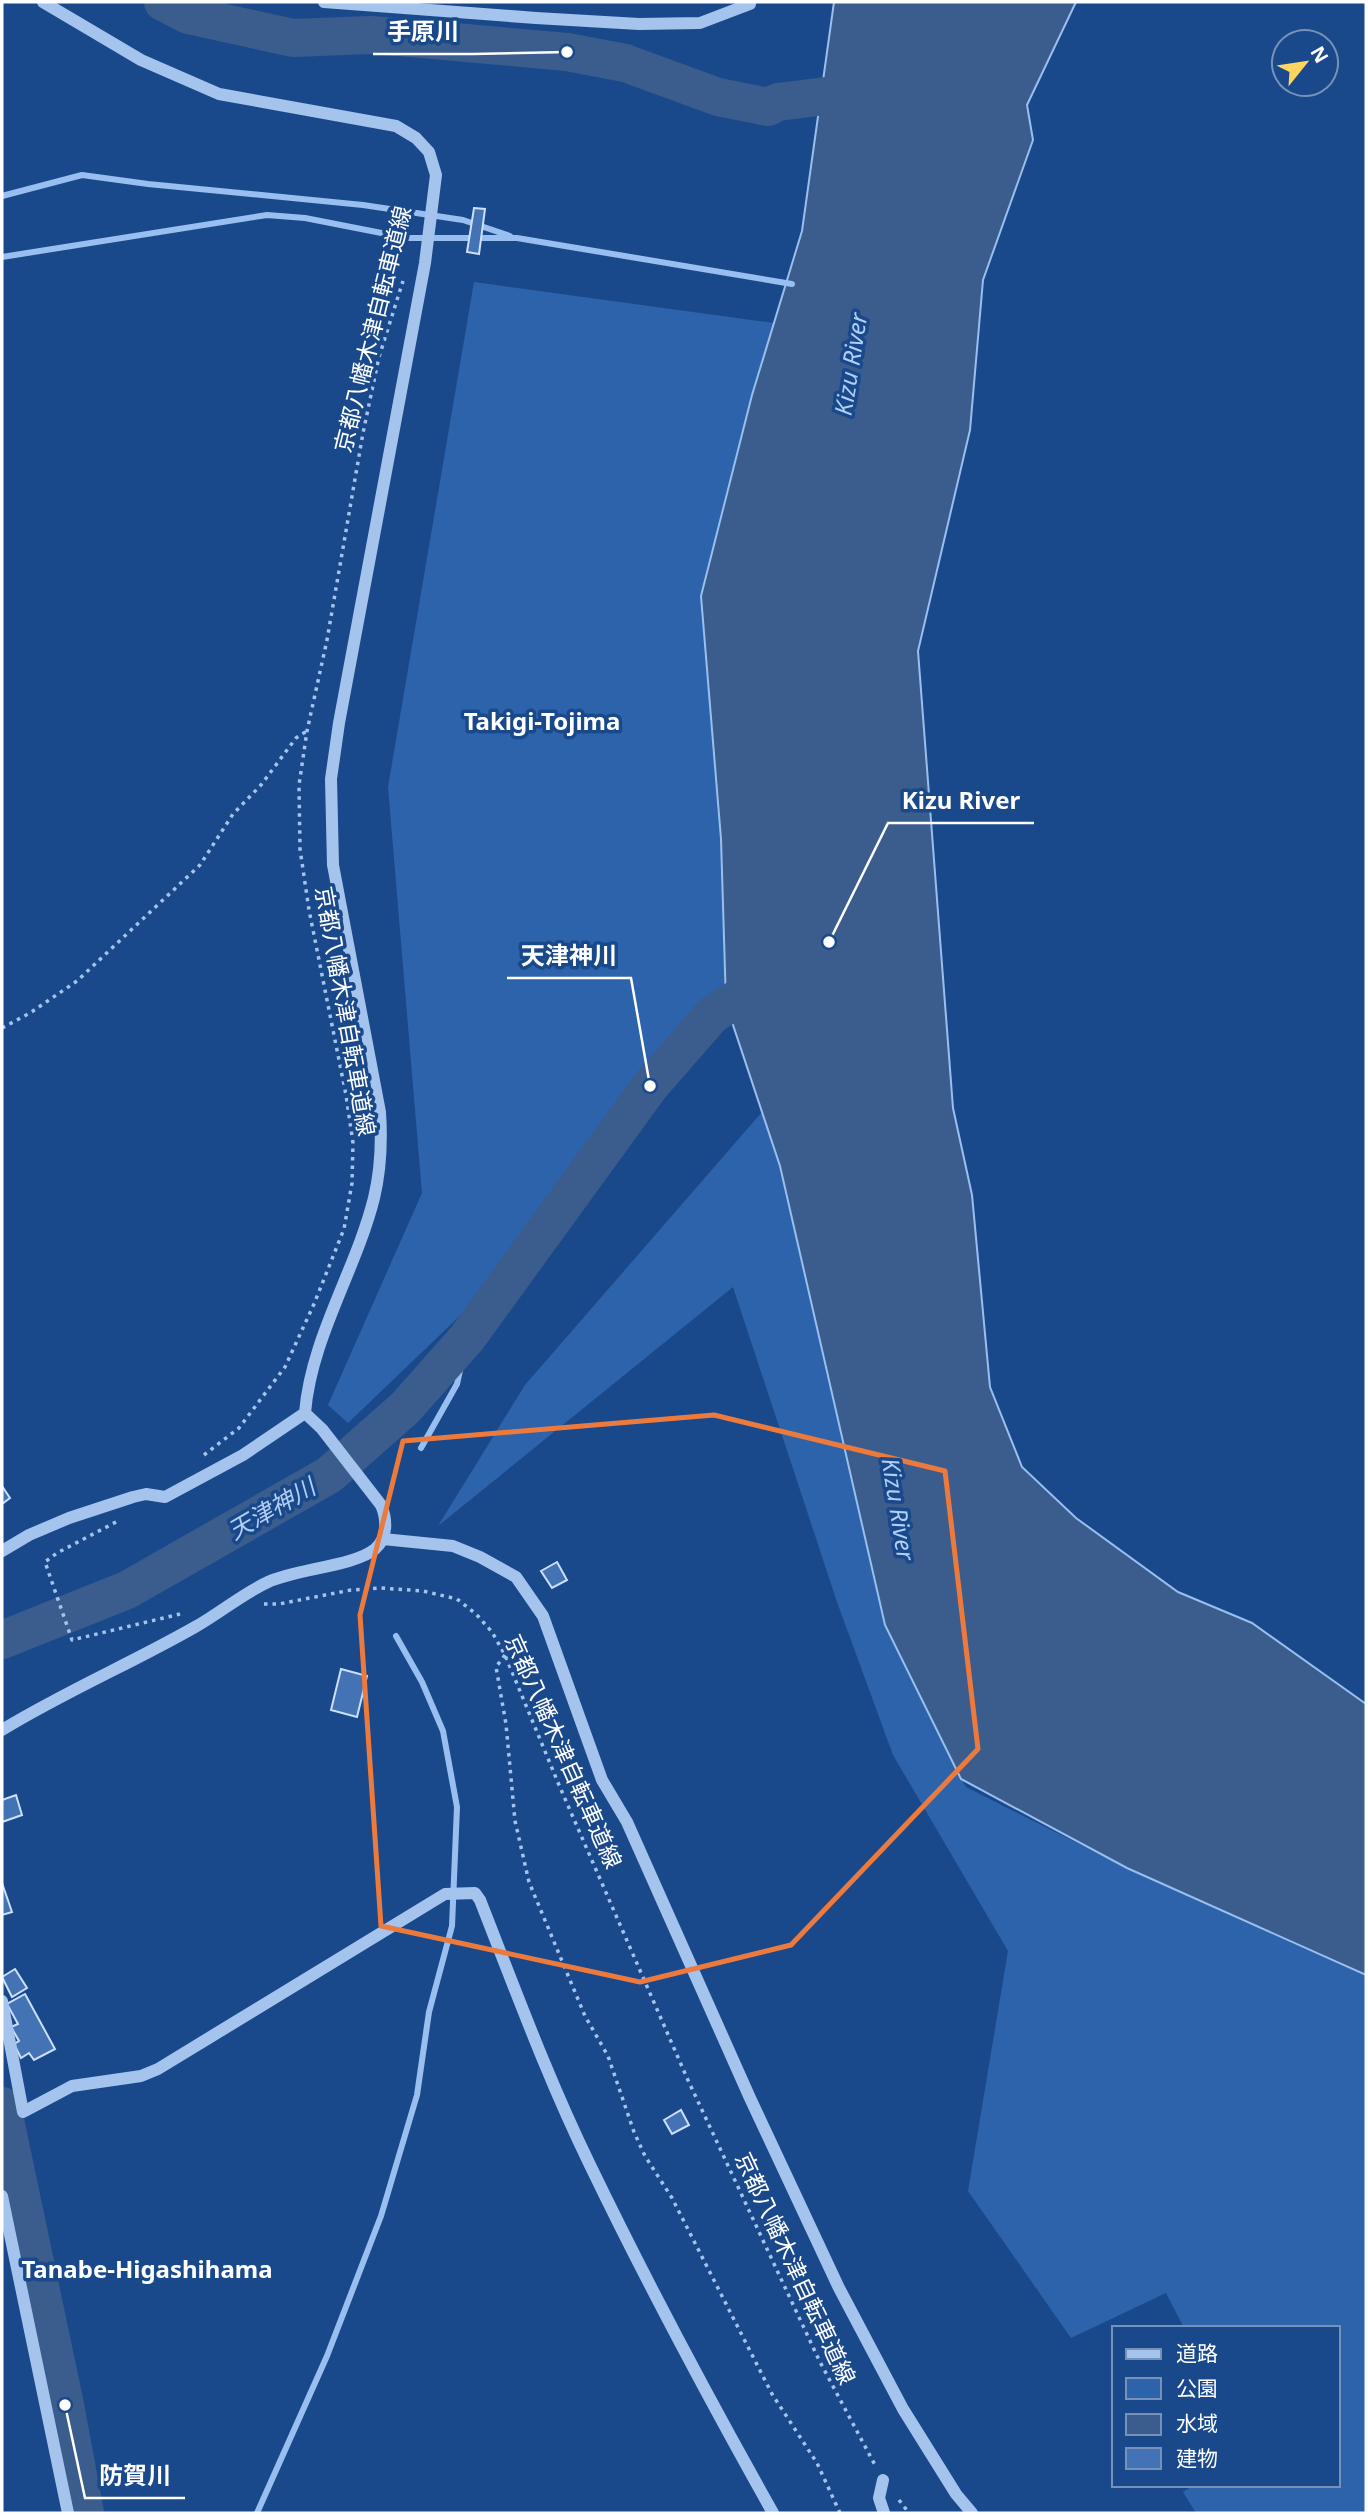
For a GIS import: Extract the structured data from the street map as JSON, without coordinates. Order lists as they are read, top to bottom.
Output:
{
  "streets": {
    "path": ["京都八幡木津自転車道線"]
  },
  "districts": ["Takigi-Tojima", "Tanabe-Higashihama"],
  "water": ["Kizu River", "天津神川"],
  "places": [
    "手原川",
    "Kizu River",
    "天津神川",
    "防賀川"
  ],
  "legend": [
    "道路",
    "公園",
    "水域",
    "建物"
  ],
  "north": "top right"
}
